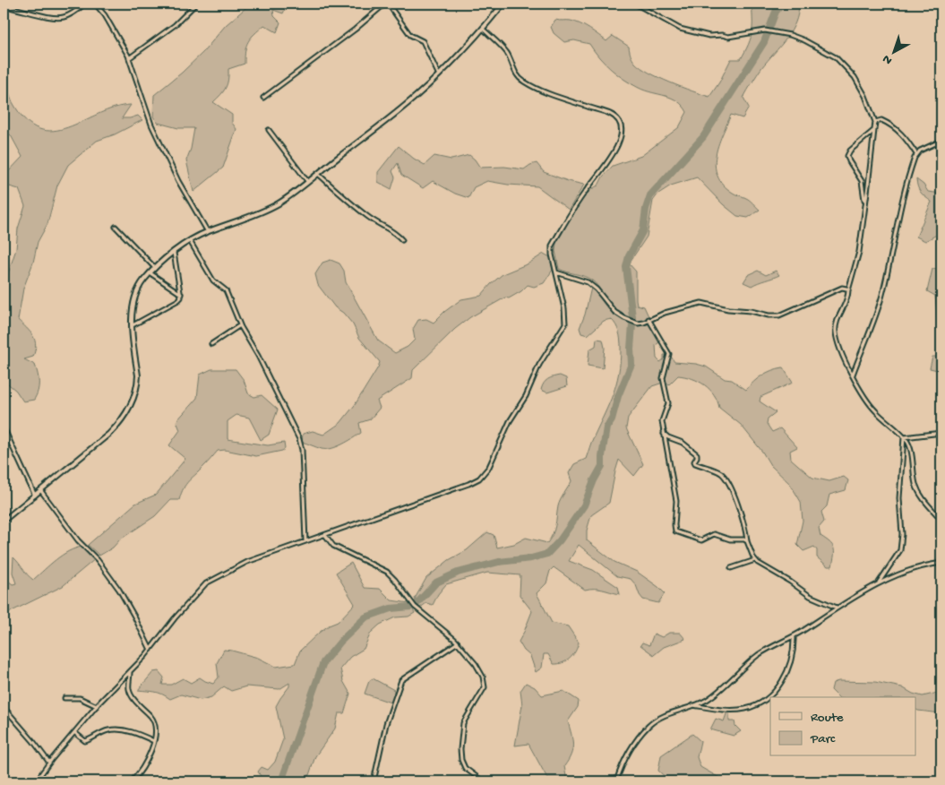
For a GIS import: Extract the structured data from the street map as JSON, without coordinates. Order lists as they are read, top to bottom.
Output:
{
  "legend": ["Route", "Parc"],
  "north": "bottom left"
}
